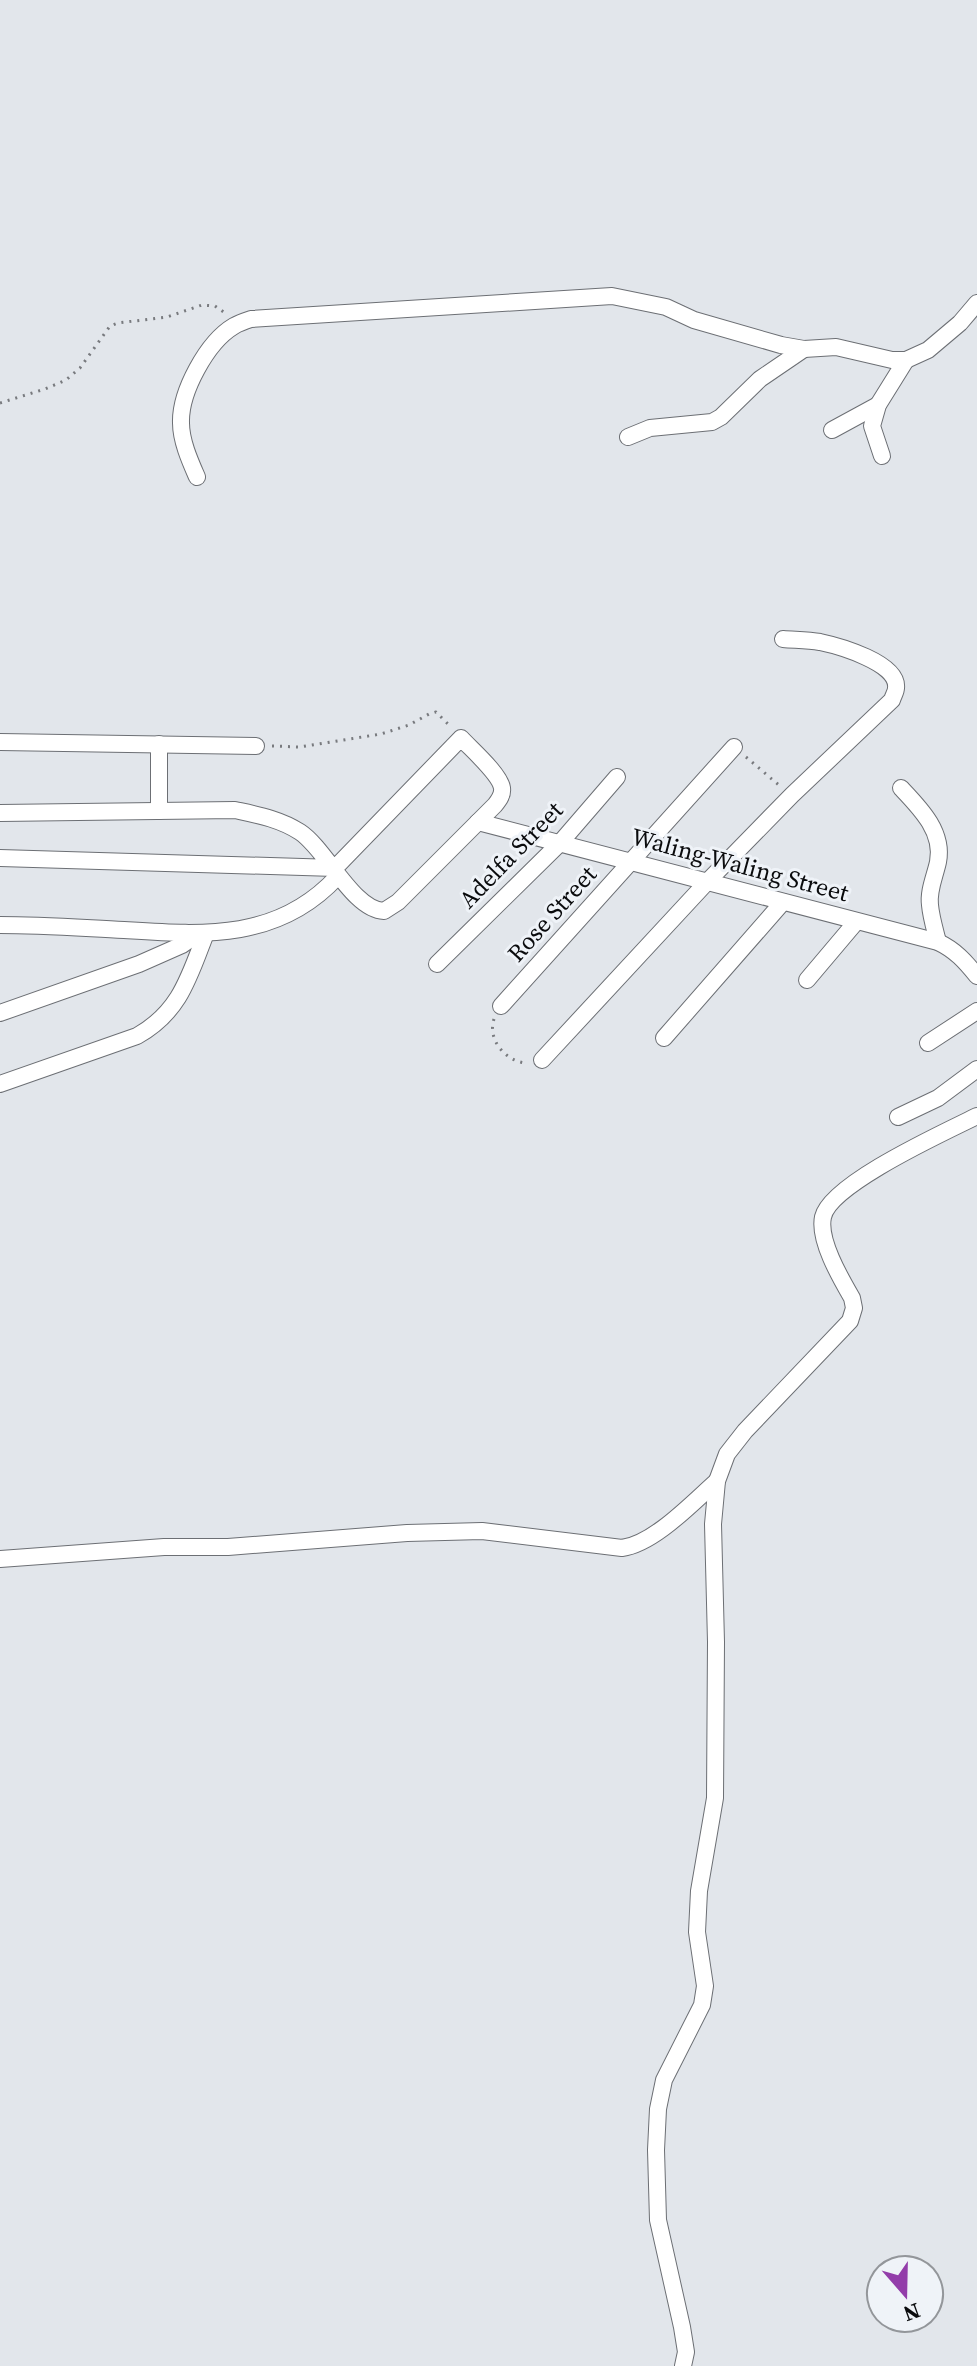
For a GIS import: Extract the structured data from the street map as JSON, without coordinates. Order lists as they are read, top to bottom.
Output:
{
  "streets": {
    "street": ["Adelfa Street", "Waling-Waling Street", "Rose Street"]
  },
  "crossings": [
    ["Adelfa Street", "Waling-Waling Street"],
    ["Waling-Waling Street", "Rose Street"]
  ],
  "north": "bottom"
}
